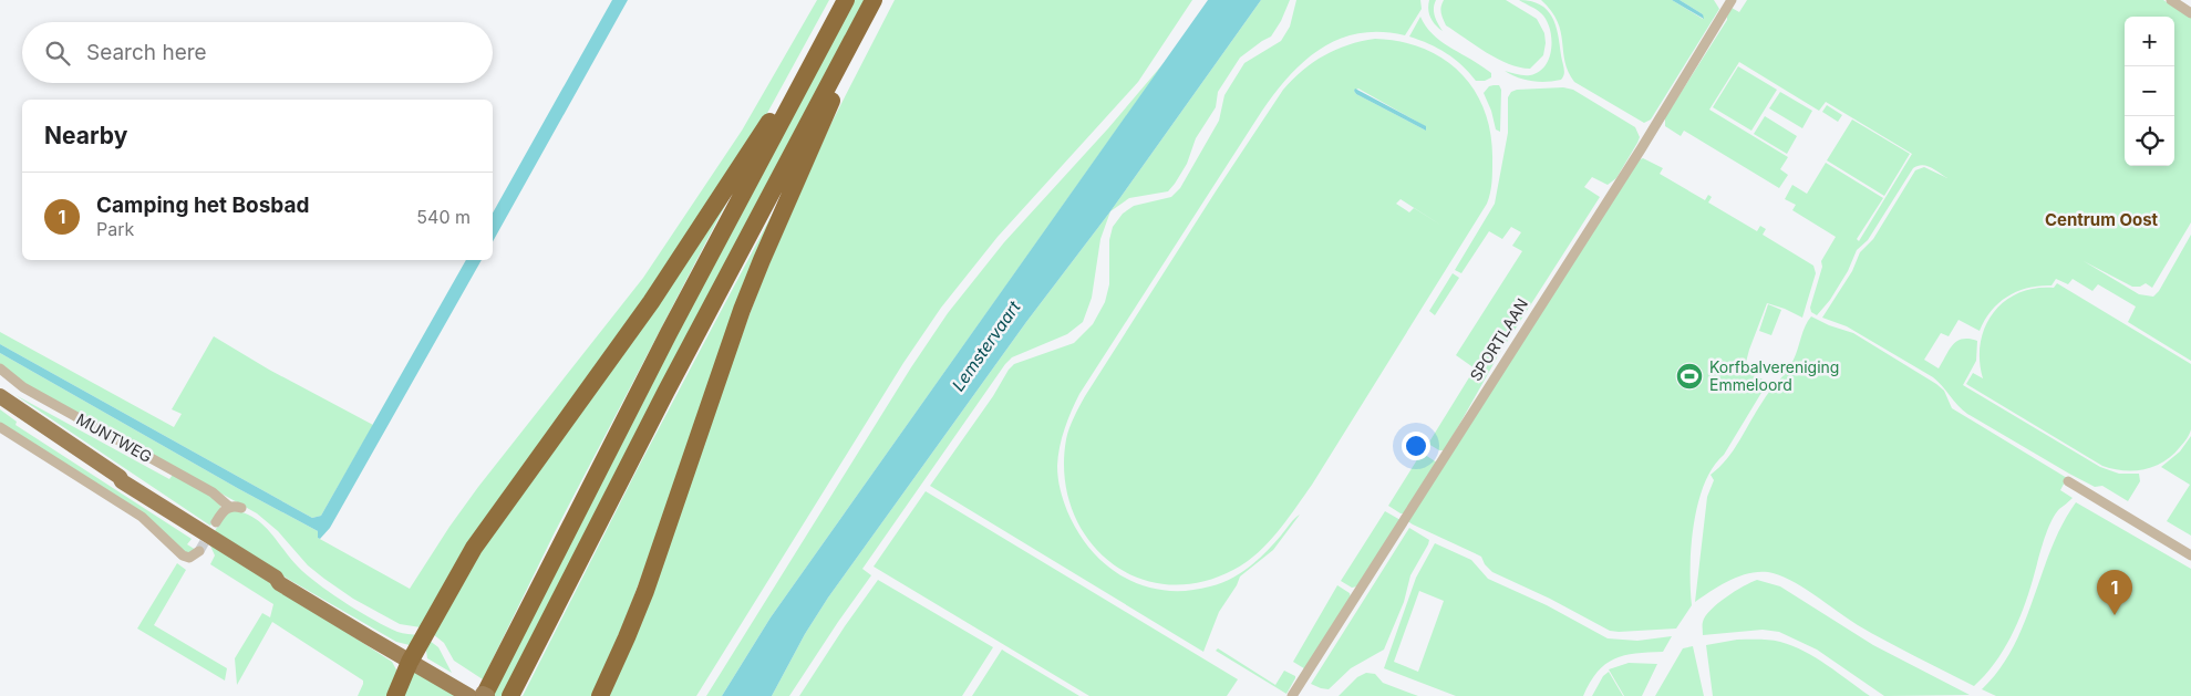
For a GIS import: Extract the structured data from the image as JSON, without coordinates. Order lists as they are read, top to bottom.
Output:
{
  "streets": {
    "main road": ["MUNTWEG"],
    "street": ["SPORTLAAN"]
  },
  "districts": ["Centrum Oost"],
  "water": ["Lemstervaart"],
  "places": {
    "sports": ["Korfbalvereniging Emmeloord"]
  },
  "page": {
    "map_buttons": ["+", "−"],
    "search": "Search here",
    "heading": "Nearby",
    "list": [
      {
        "mark": "1",
        "name": "Camping het Bosbad",
        "note": "Park",
        "value": "540 m"
      }
    ],
    "pins": "1"
  }
}
